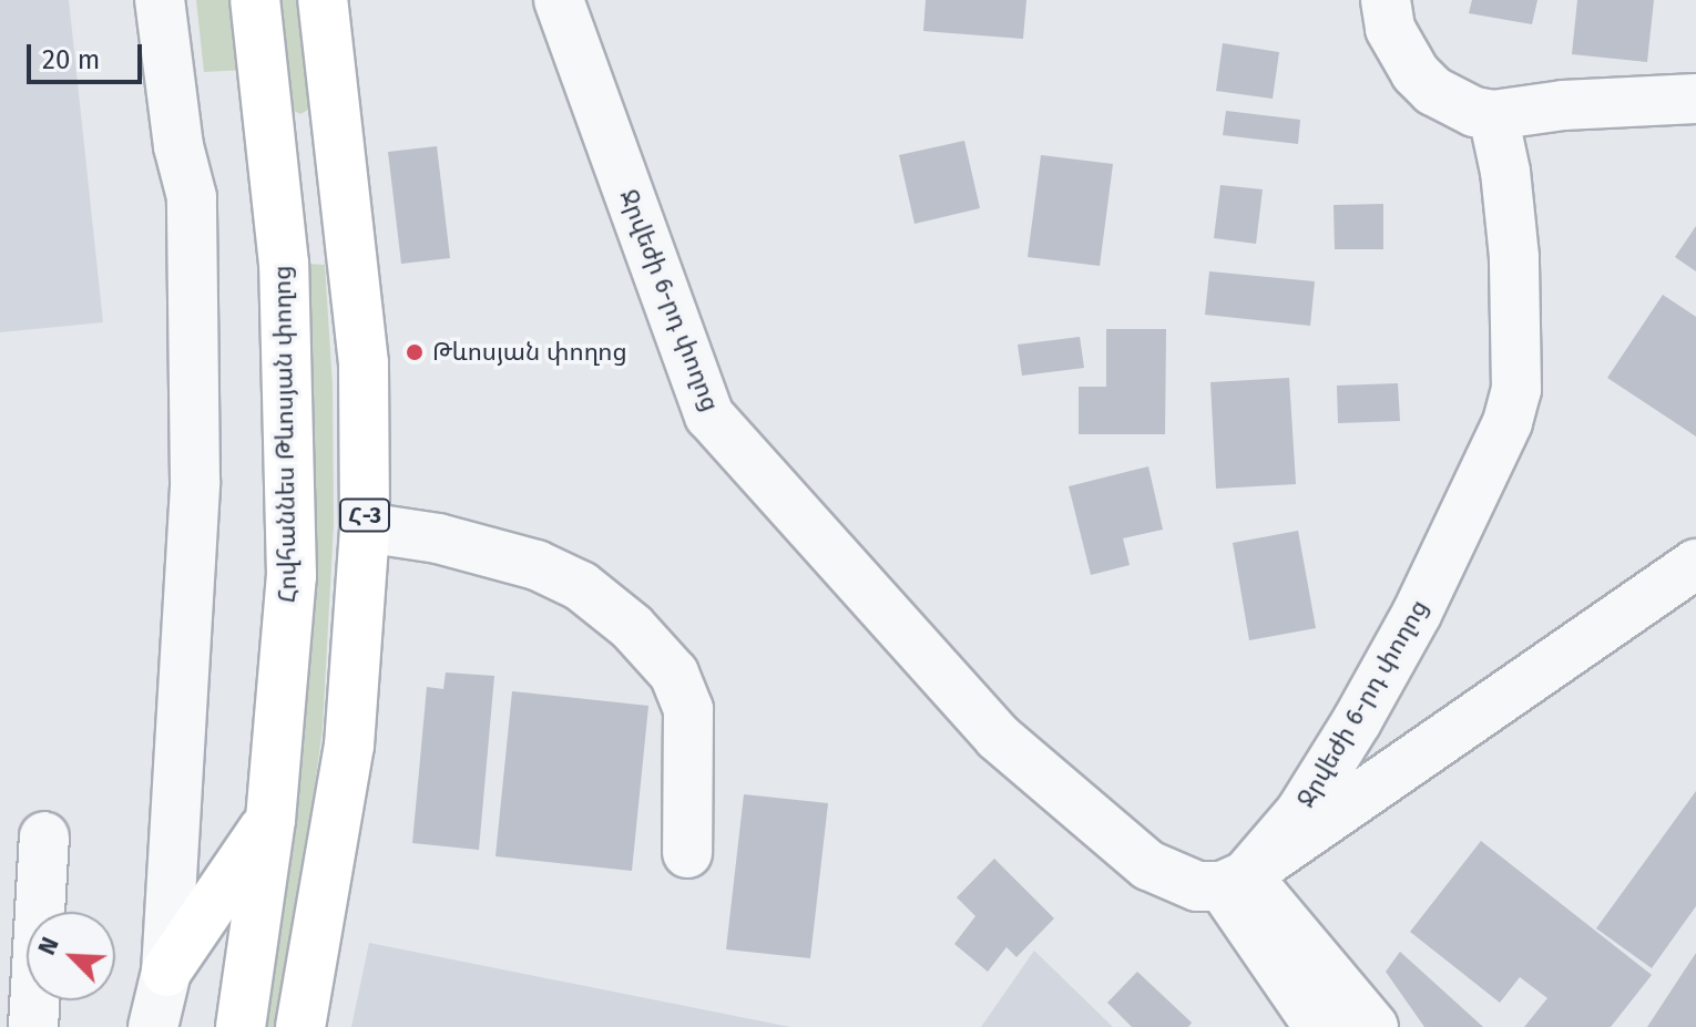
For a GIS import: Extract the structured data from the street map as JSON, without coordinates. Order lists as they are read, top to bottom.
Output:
{
  "streets": {
    "main road": ["Հովհաննես Թևոսյան փողոց", "Հ-3"],
    "street": ["Ջրվեժի 6-րդ փողոց"]
  },
  "places": ["Թևոսյան փողոց"],
  "scale_bar": "20 m",
  "north": "top left"
}
